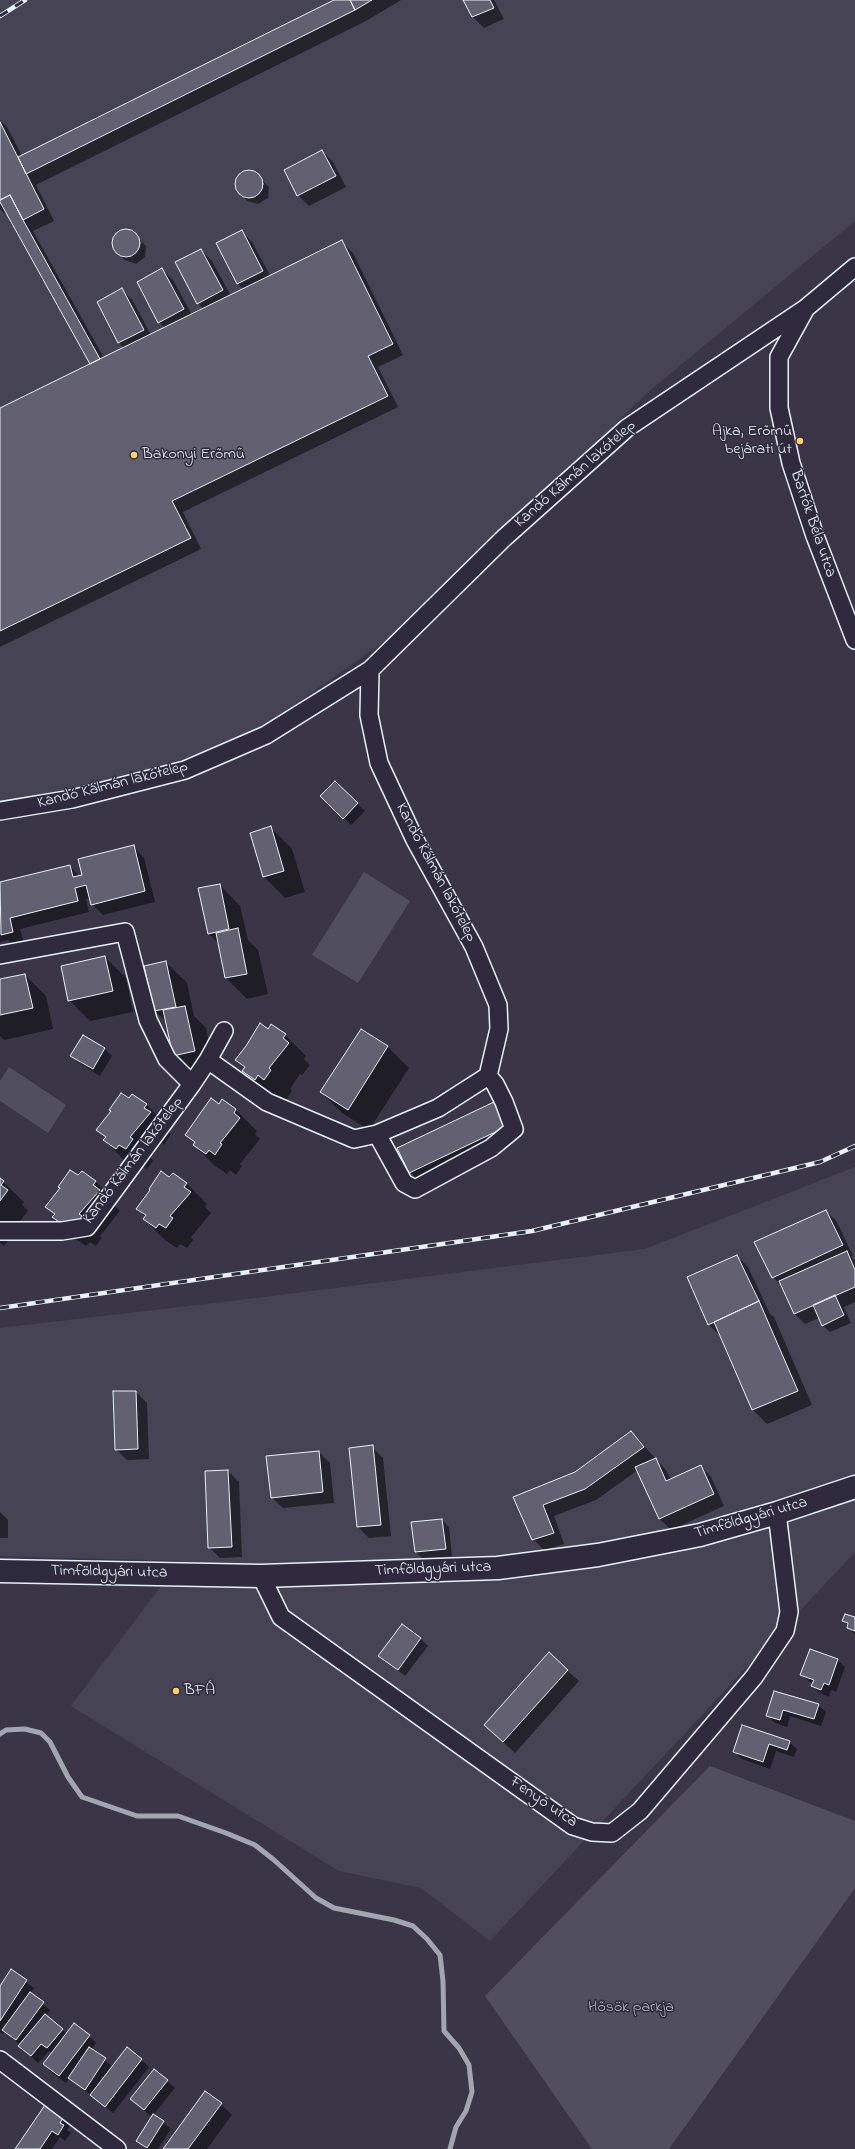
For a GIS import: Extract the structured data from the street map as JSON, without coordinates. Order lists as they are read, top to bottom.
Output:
{
  "streets": {
    "main road": ["Timföldgyári utca"],
    "street": ["Kandó Kálmán lakótelep", "Bartók Béla utca", "Fenyő utca"]
  },
  "crossings": [
    ["Kandó Kálmán lakótelep", "Bartók Béla utca"],
    ["Timföldgyári utca", "Fenyő utca"]
  ],
  "parks": ["Hősök parkja"],
  "places": ["Ajka, Erőmű bejárati út", "Bakonyi Erőmű", "BFÁ"]
}
